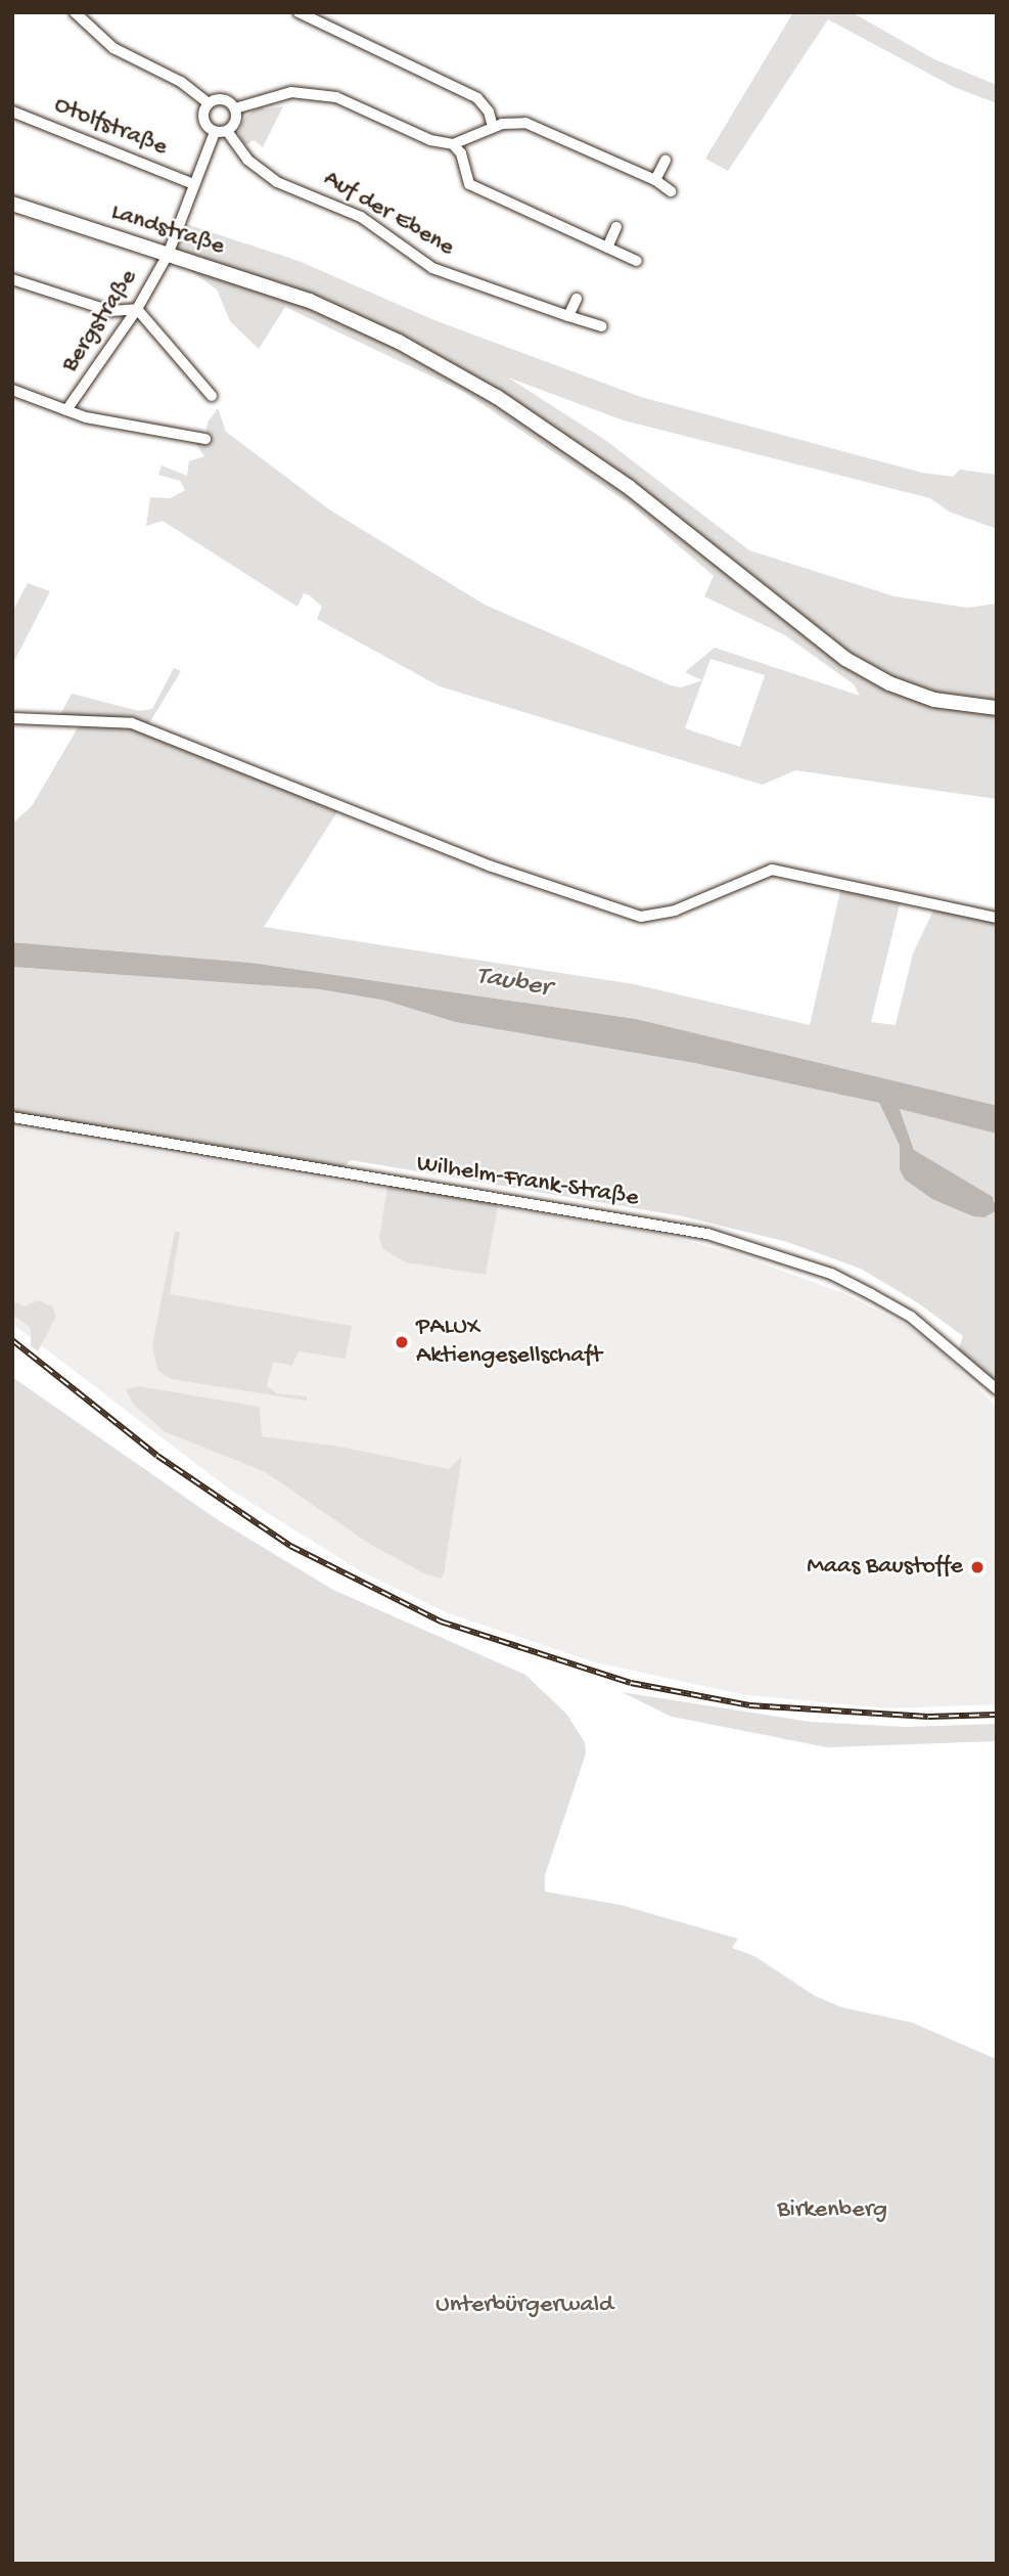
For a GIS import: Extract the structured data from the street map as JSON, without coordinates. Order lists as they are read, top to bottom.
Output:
{
  "streets": {
    "main road": ["Landstraße"],
    "street": [
      "Otolfstraße",
      "Auf der Ebene",
      "Bergstraße",
      "Wilhelm-Frank-Straße"
    ]
  },
  "crossings": [
    ["Otolfstraße", "Bergstraße"],
    ["Auf der Ebene", "Bergstraße"],
    ["Landstraße", "Bergstraße"]
  ],
  "water": ["Tauber"],
  "parks": ["Birkenberg", "Unterbürgerwald"],
  "places": ["PALUX Aktiengesellschaft", "Maas Baustoffe"]
}
